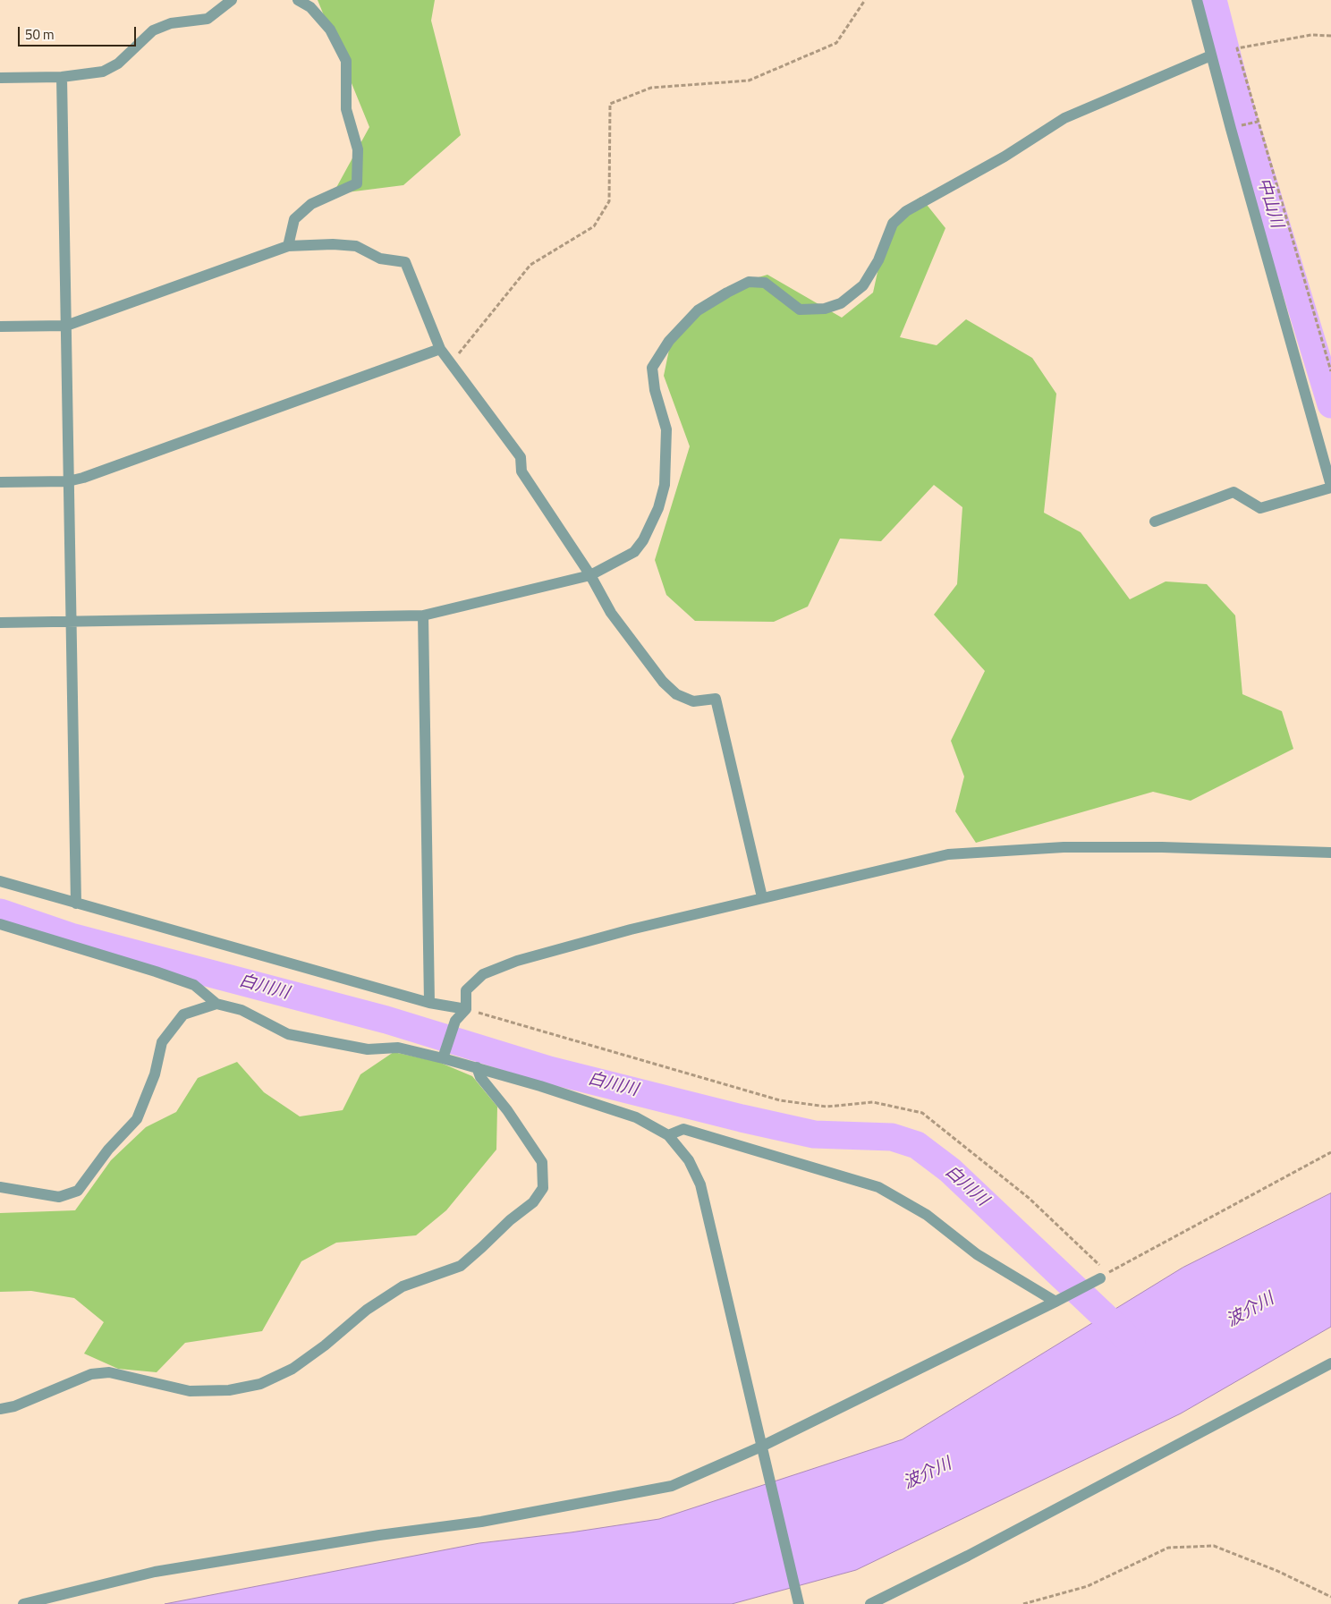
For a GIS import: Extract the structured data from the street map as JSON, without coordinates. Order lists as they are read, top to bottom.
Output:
{
  "water": ["中山川", "白川川", "波介川"],
  "scale_bar": "50 m"
}
